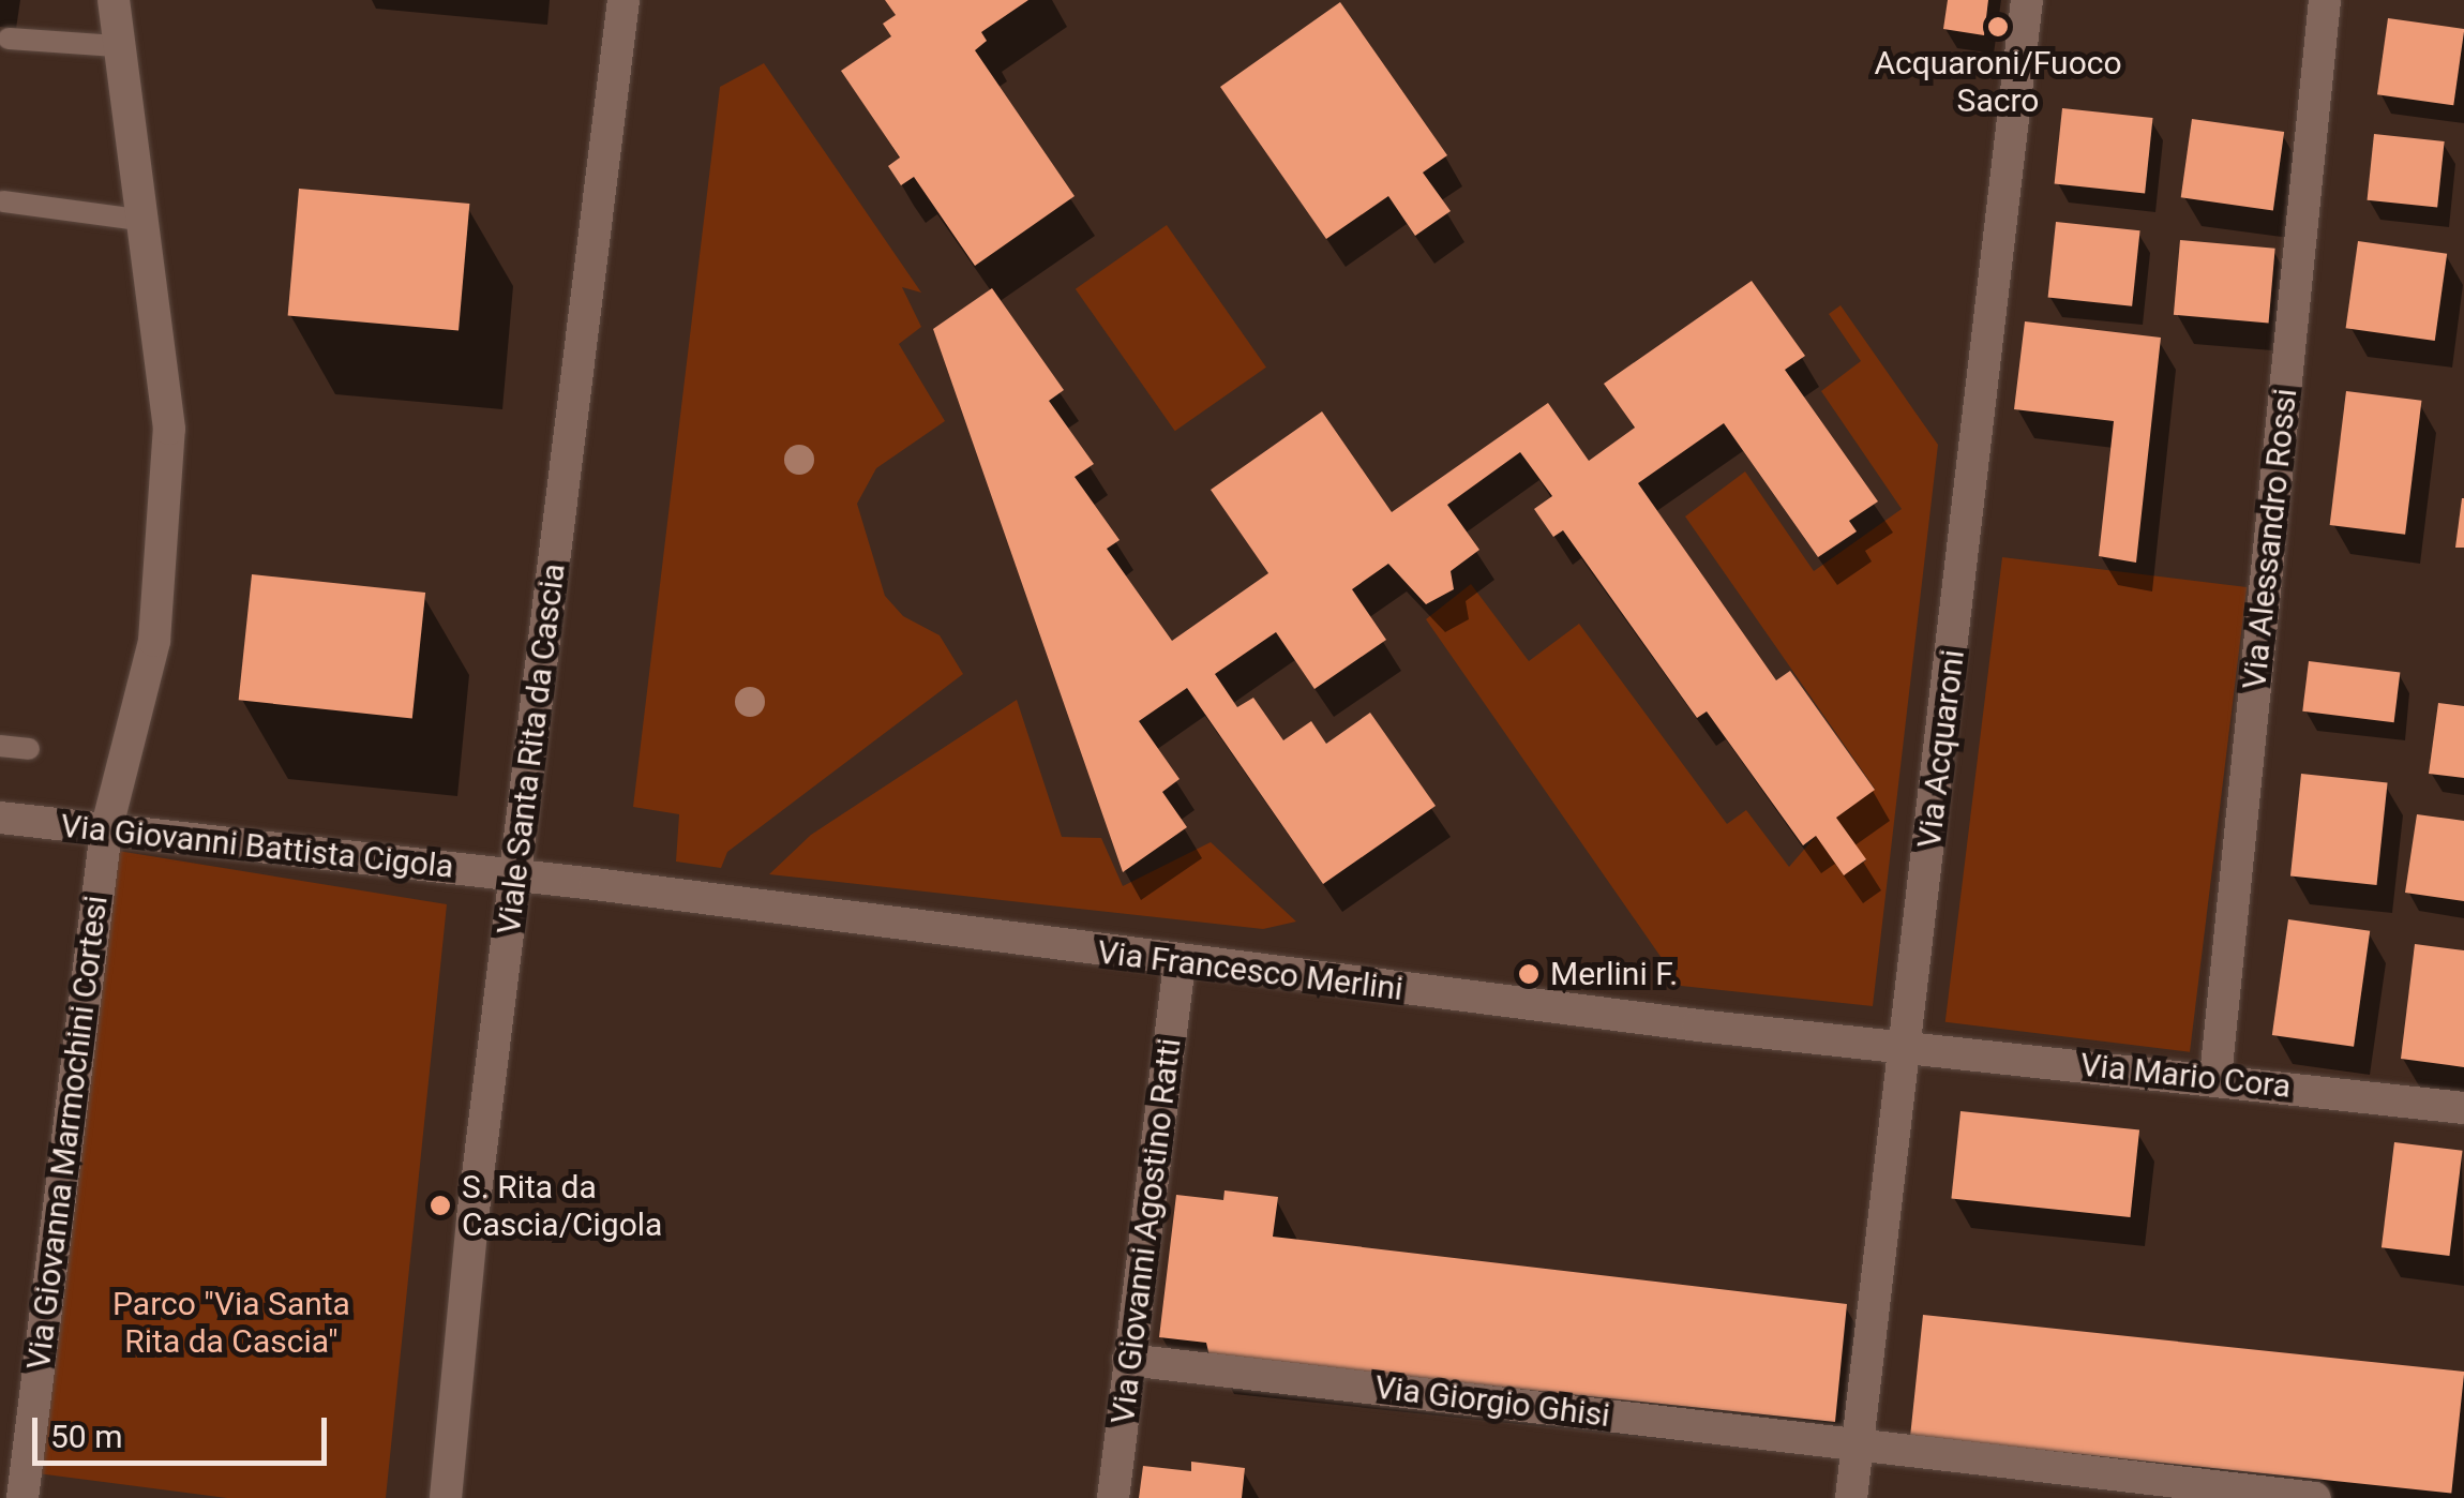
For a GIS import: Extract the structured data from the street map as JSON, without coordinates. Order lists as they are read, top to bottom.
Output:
{
  "streets": {
    "street": [
      "Via Alessandro Rossi",
      "Viale Santa Rita da Cascia",
      "Via Acquaroni",
      "Via Giovanni Battista Cigola",
      "Via Francesco Merlini",
      "Via Mario Cora",
      "Via Giovanna Marmochini Cortesi",
      "Via Giovanni Agostino Ratti",
      "Via Giorgio Ghisi"
    ]
  },
  "crossings": [
    ["Via Alessandro Rossi", "Via Mario Cora"],
    ["Viale Santa Rita da Cascia", "Via Giovanni Battista Cigola"],
    ["Via Acquaroni", "Via Francesco Merlini"],
    ["Via Acquaroni", "Via Mario Cora"],
    ["Via Acquaroni", "Via Giorgio Ghisi"],
    ["Via Giovanni Battista Cigola", "Via Francesco Merlini"],
    ["Via Giovanni Battista Cigola", "Via Giovanna Marmochini Cortesi"],
    ["Via Francesco Merlini", "Via Mario Cora"],
    ["Via Francesco Merlini", "Via Giovanni Agostino Ratti"],
    ["Via Giovanni Agostino Ratti", "Via Giorgio Ghisi"]
  ],
  "parks": ["Parco \"Via Santa Rita da Cascia\""],
  "places": ["Acquaroni/Fuoco Sacro", "Merlini F.", "S. Rita da Cascia/Cigola"],
  "scale_bar": "50 m"
}
